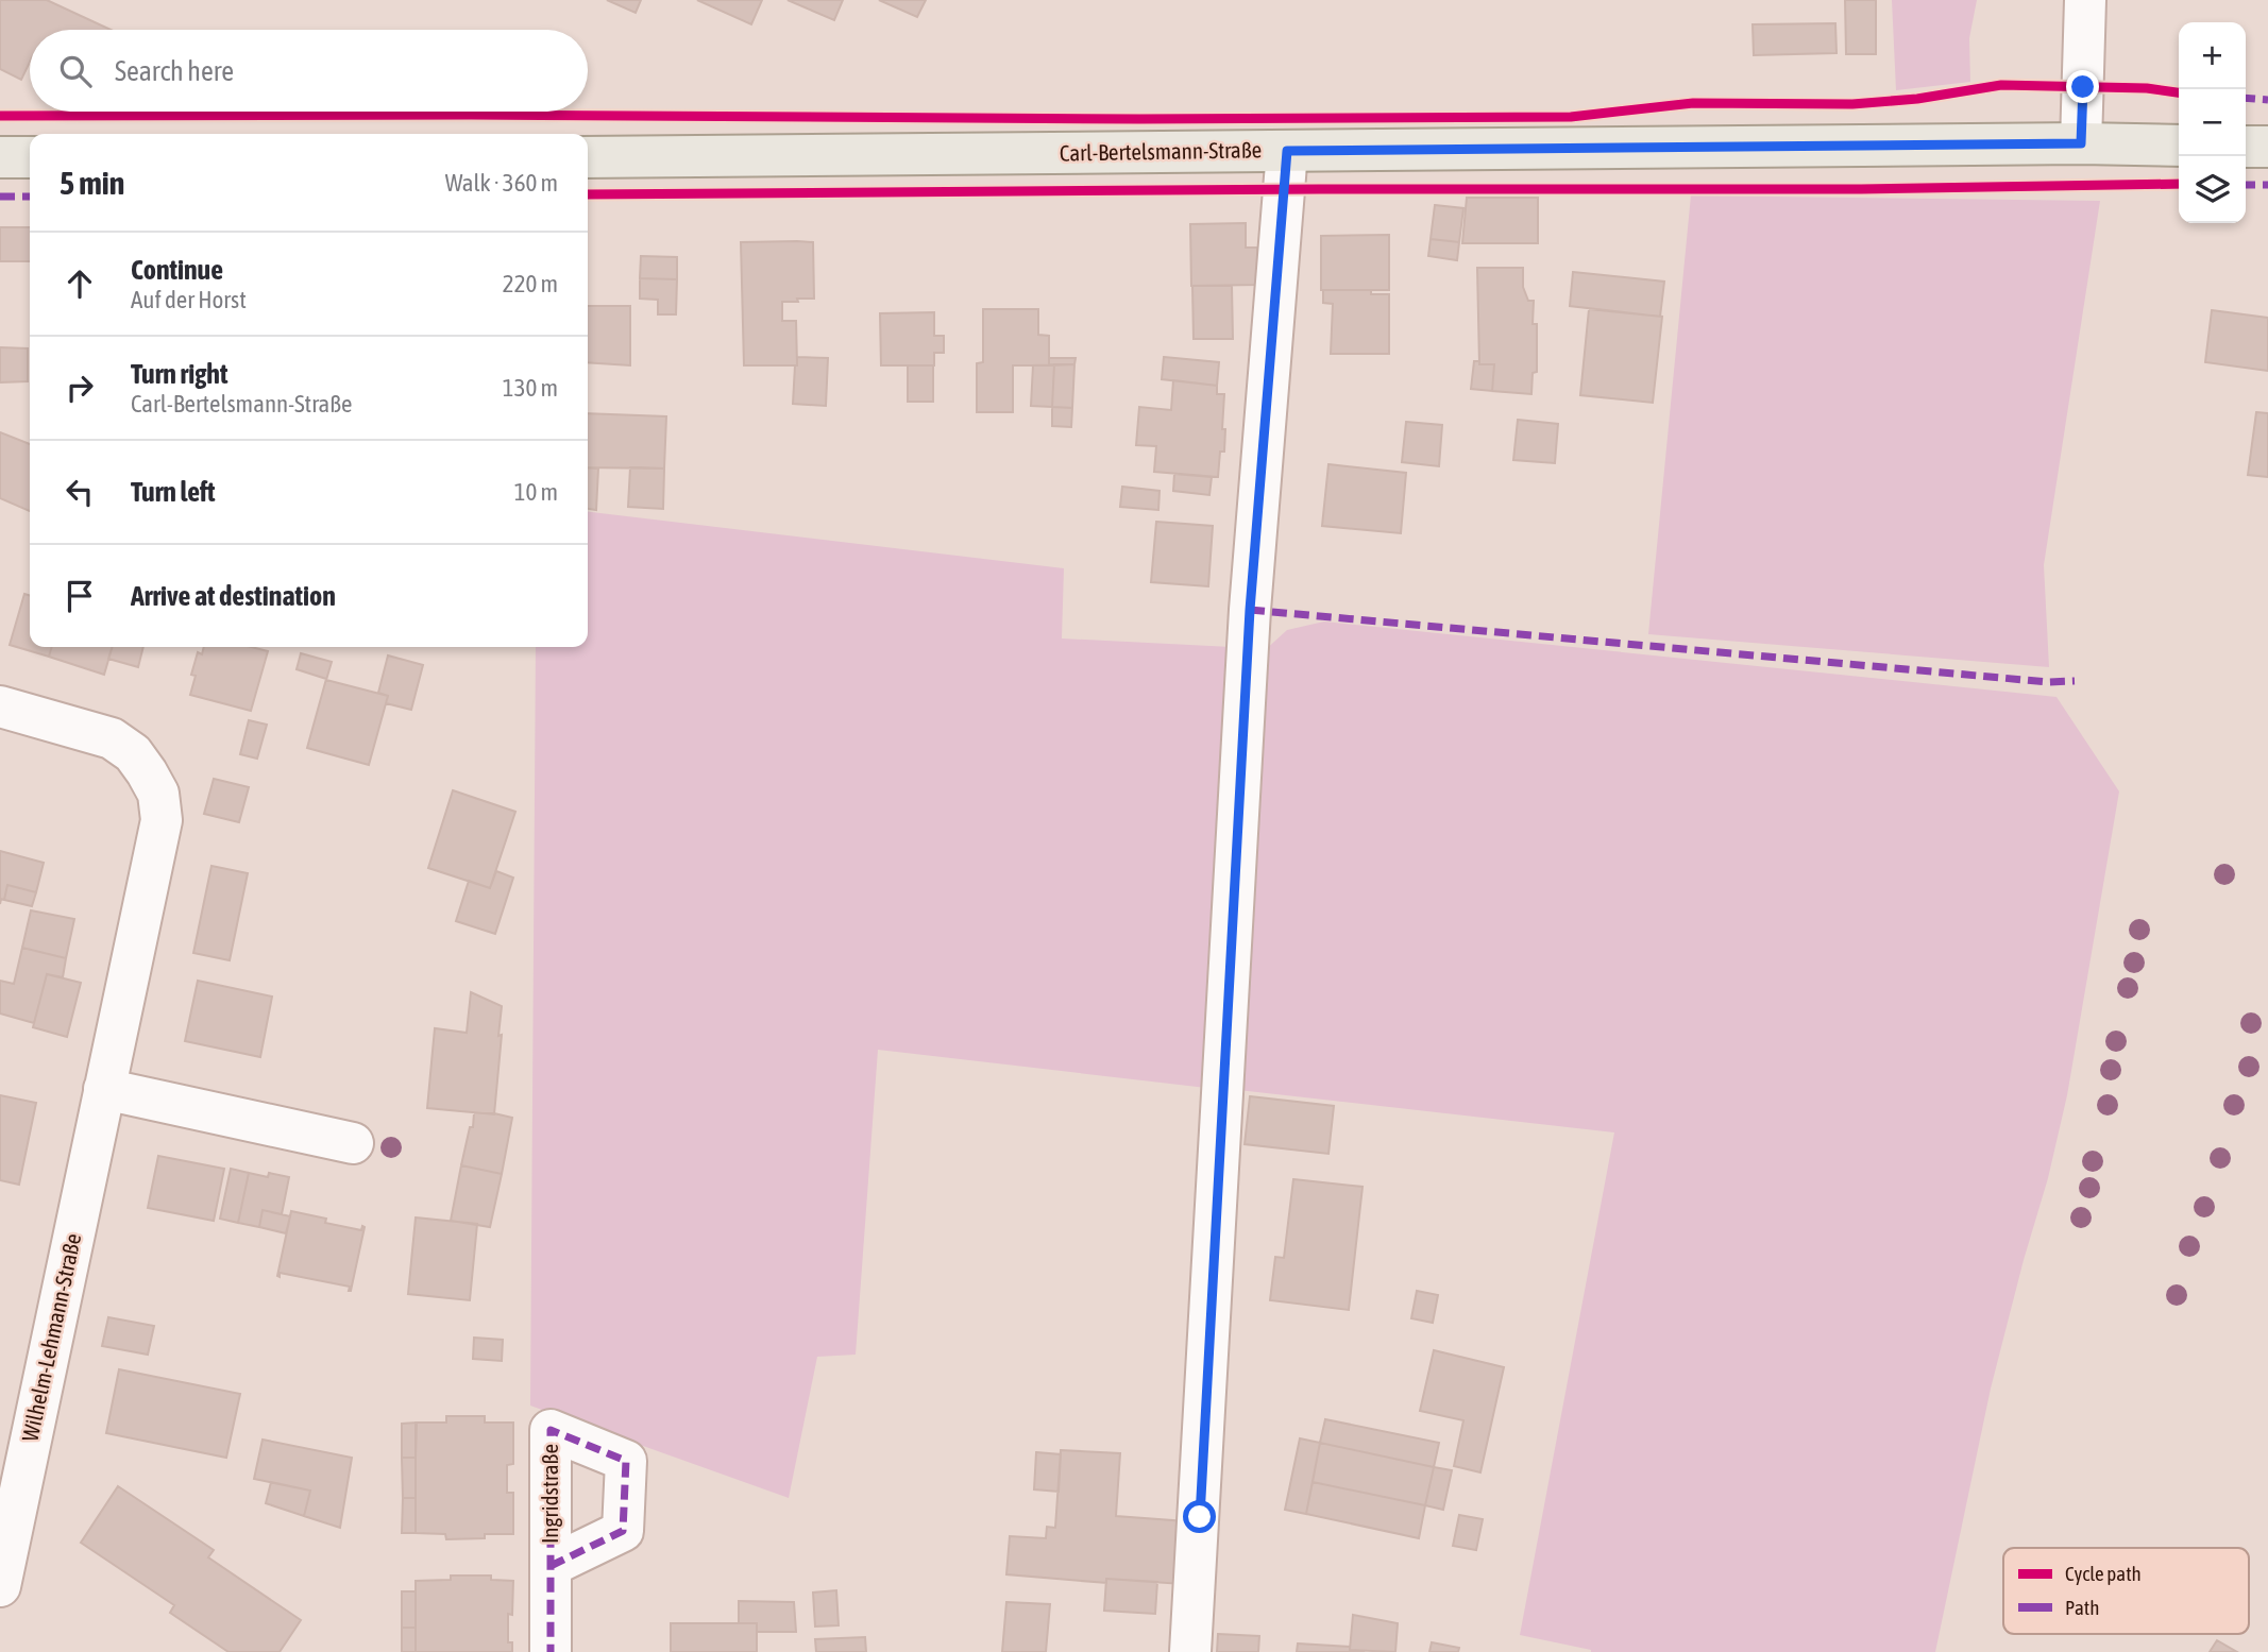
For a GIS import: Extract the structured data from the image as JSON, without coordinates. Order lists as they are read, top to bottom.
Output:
{
  "streets": {
    "main road": ["Carl-Bertelsmann-Straße"],
    "street": ["Wilhelm-Lehmann-Straße", "Ingridstraße"]
  },
  "legend": ["Cycle path", "Path"],
  "page": {
    "map_buttons": ["+", "−"],
    "search": "Search here",
    "heading": ["5 min", "Walk · 360 m"],
    "list": [
      ["Continue", "Auf der Horst", "220 m"],
      ["Turn right", "Carl-Bertelsmann-Straße", "130 m"],
      ["Turn left", "10 m"],
      "Arrive at destination"
    ]
  }
}
